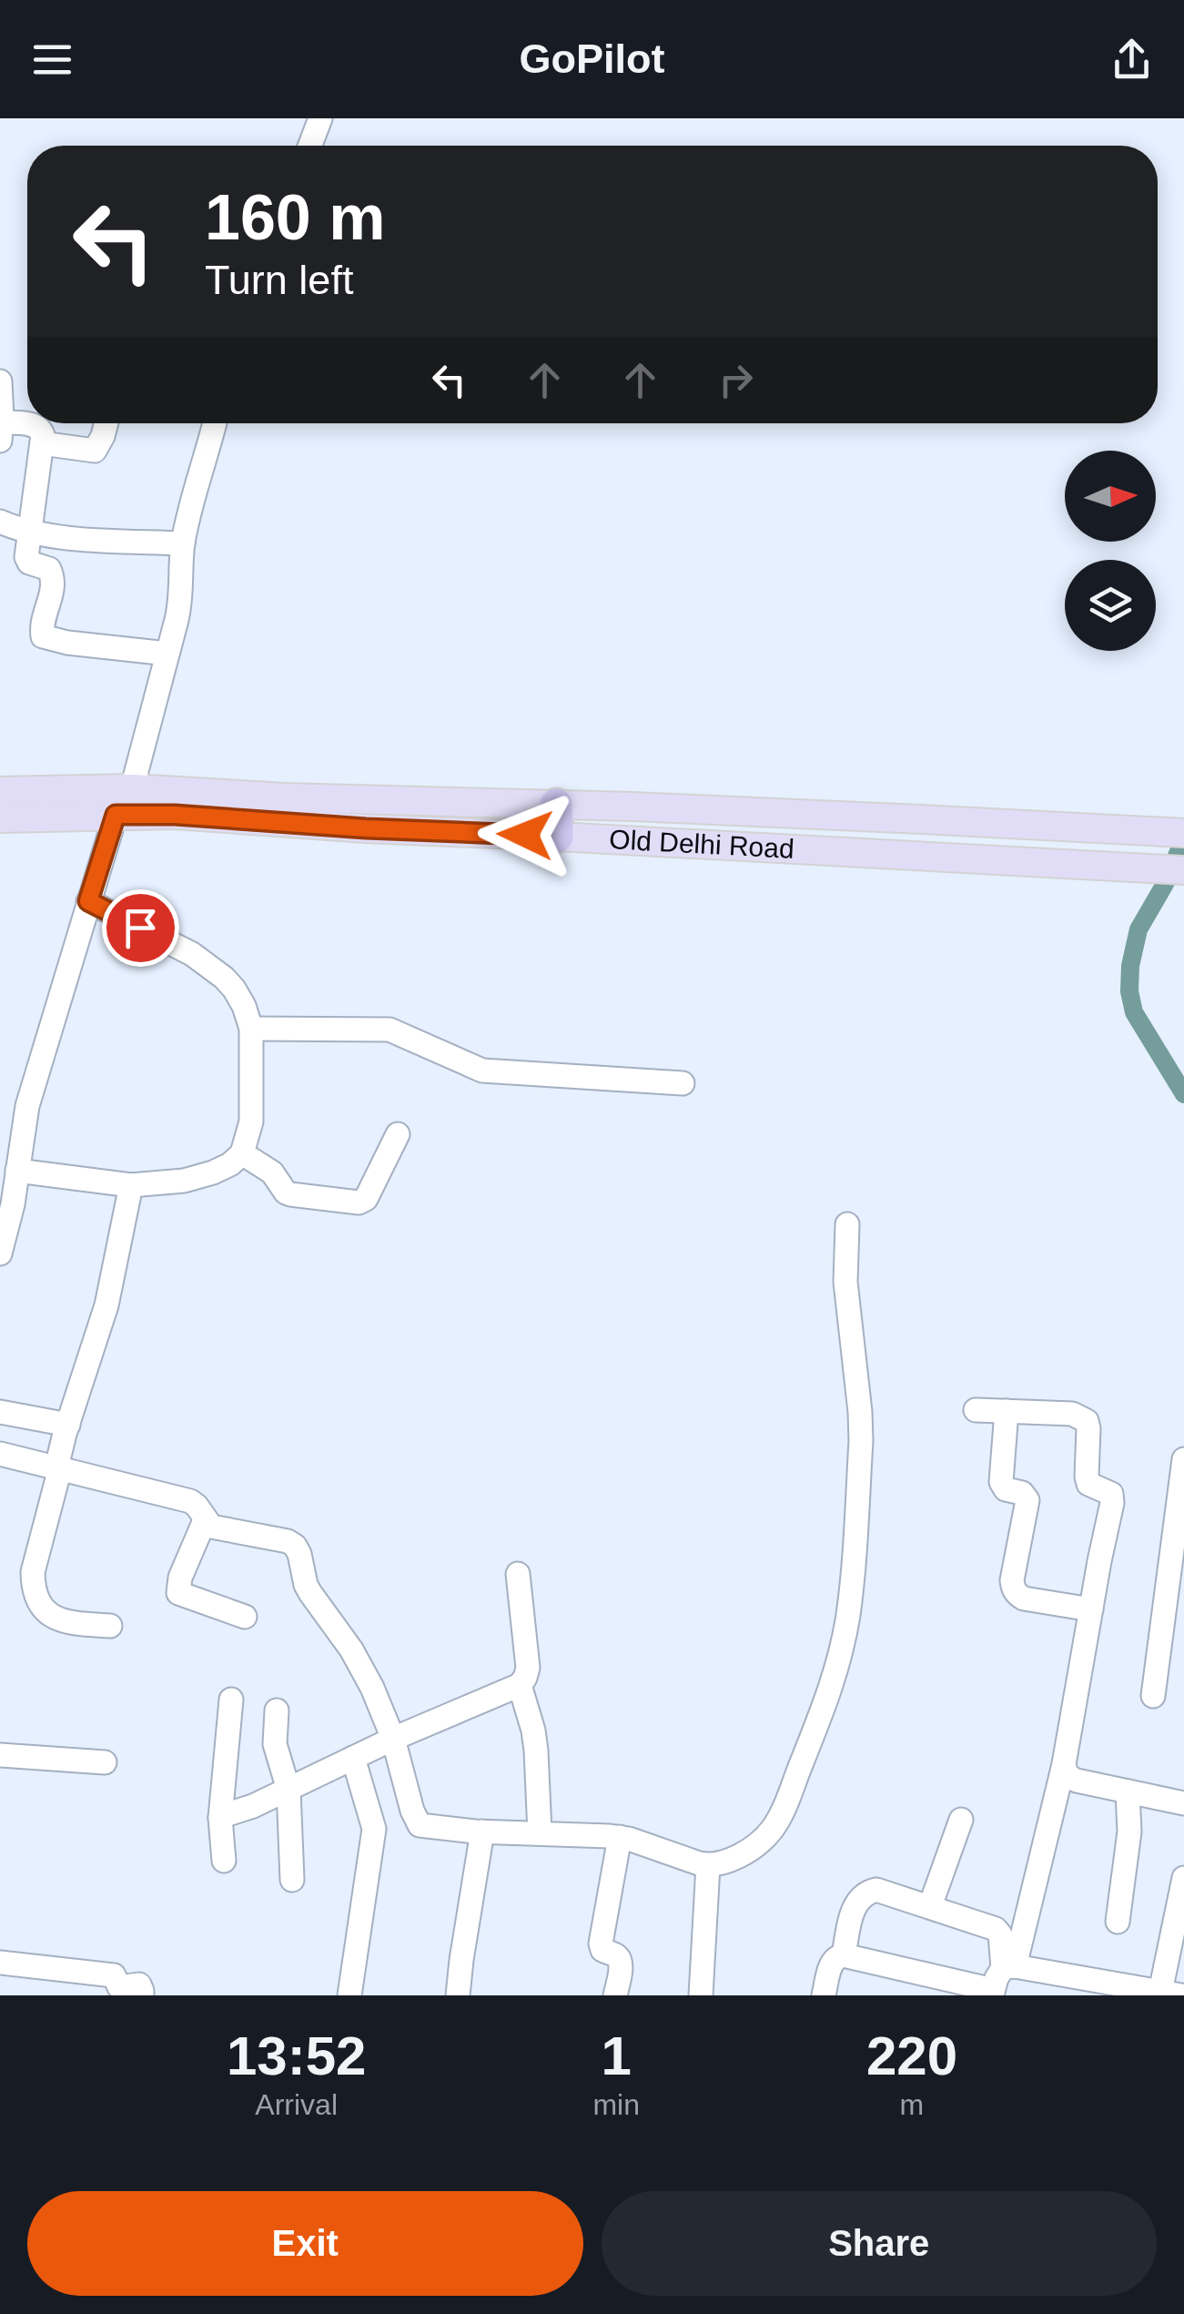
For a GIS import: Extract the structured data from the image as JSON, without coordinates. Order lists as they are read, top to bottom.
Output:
{
  "streets": {
    "main road": ["Old Delhi Road"]
  },
  "north": "right",
  "page": {
    "header": "GoPilot",
    "turn": ["160 m", "Turn left"],
    "eta": [
      "13:52",
      "Arrival",
      "1",
      "min",
      "220",
      "m"
    ],
    "buttons": ["Exit", "Share"]
  }
}
